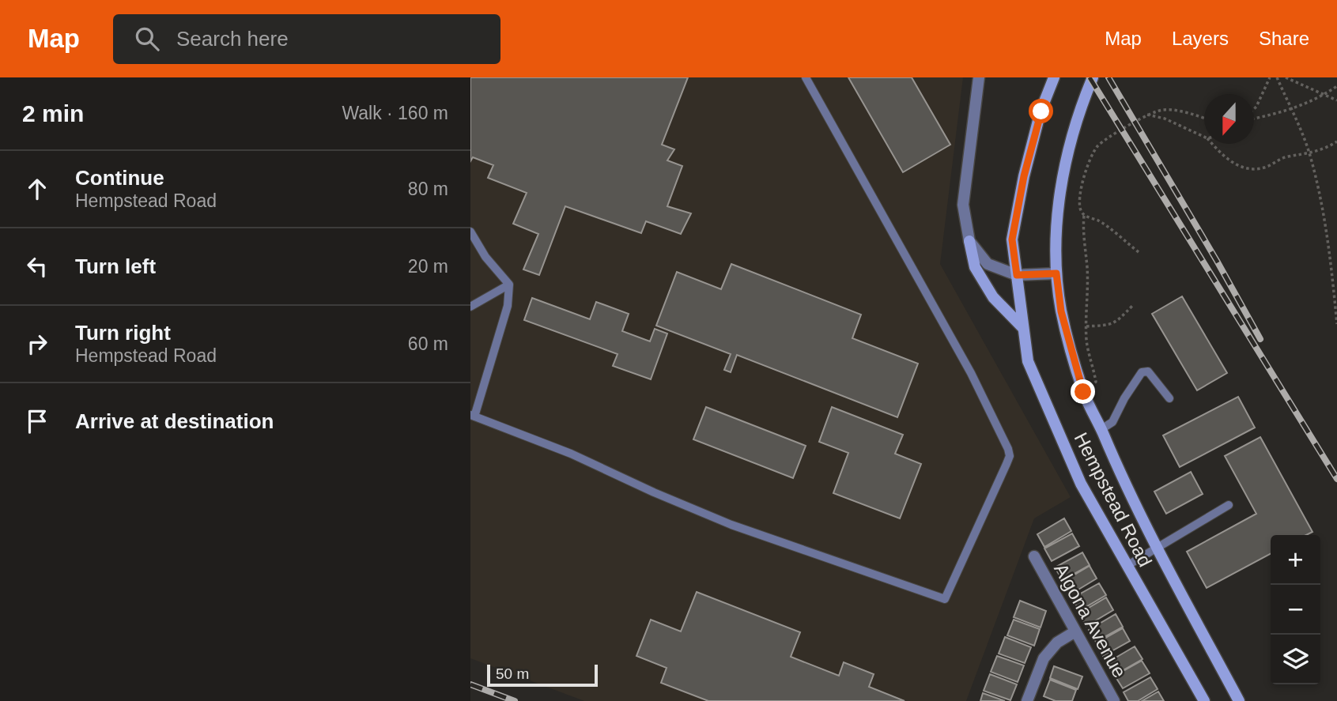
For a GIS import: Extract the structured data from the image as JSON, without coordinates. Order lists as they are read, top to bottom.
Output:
{
  "streets": {
    "main road": ["Hempstead Road"],
    "street": ["Algona Avenue"]
  },
  "scale_bar": "50 m",
  "north": "bottom",
  "page": {
    "header": "Map",
    "search": "Search here",
    "nav": ["Map", "Layers", "Share"],
    "heading": ["2 min", "Walk · 160 m"],
    "list": [
      ["Continue", "Hempstead Road", "80 m"],
      ["Turn left", "20 m"],
      ["Turn right", "Hempstead Road", "60 m"],
      "Arrive at destination"
    ],
    "map_buttons": ["+", "−"],
    "scale": "50 m"
  }
}
